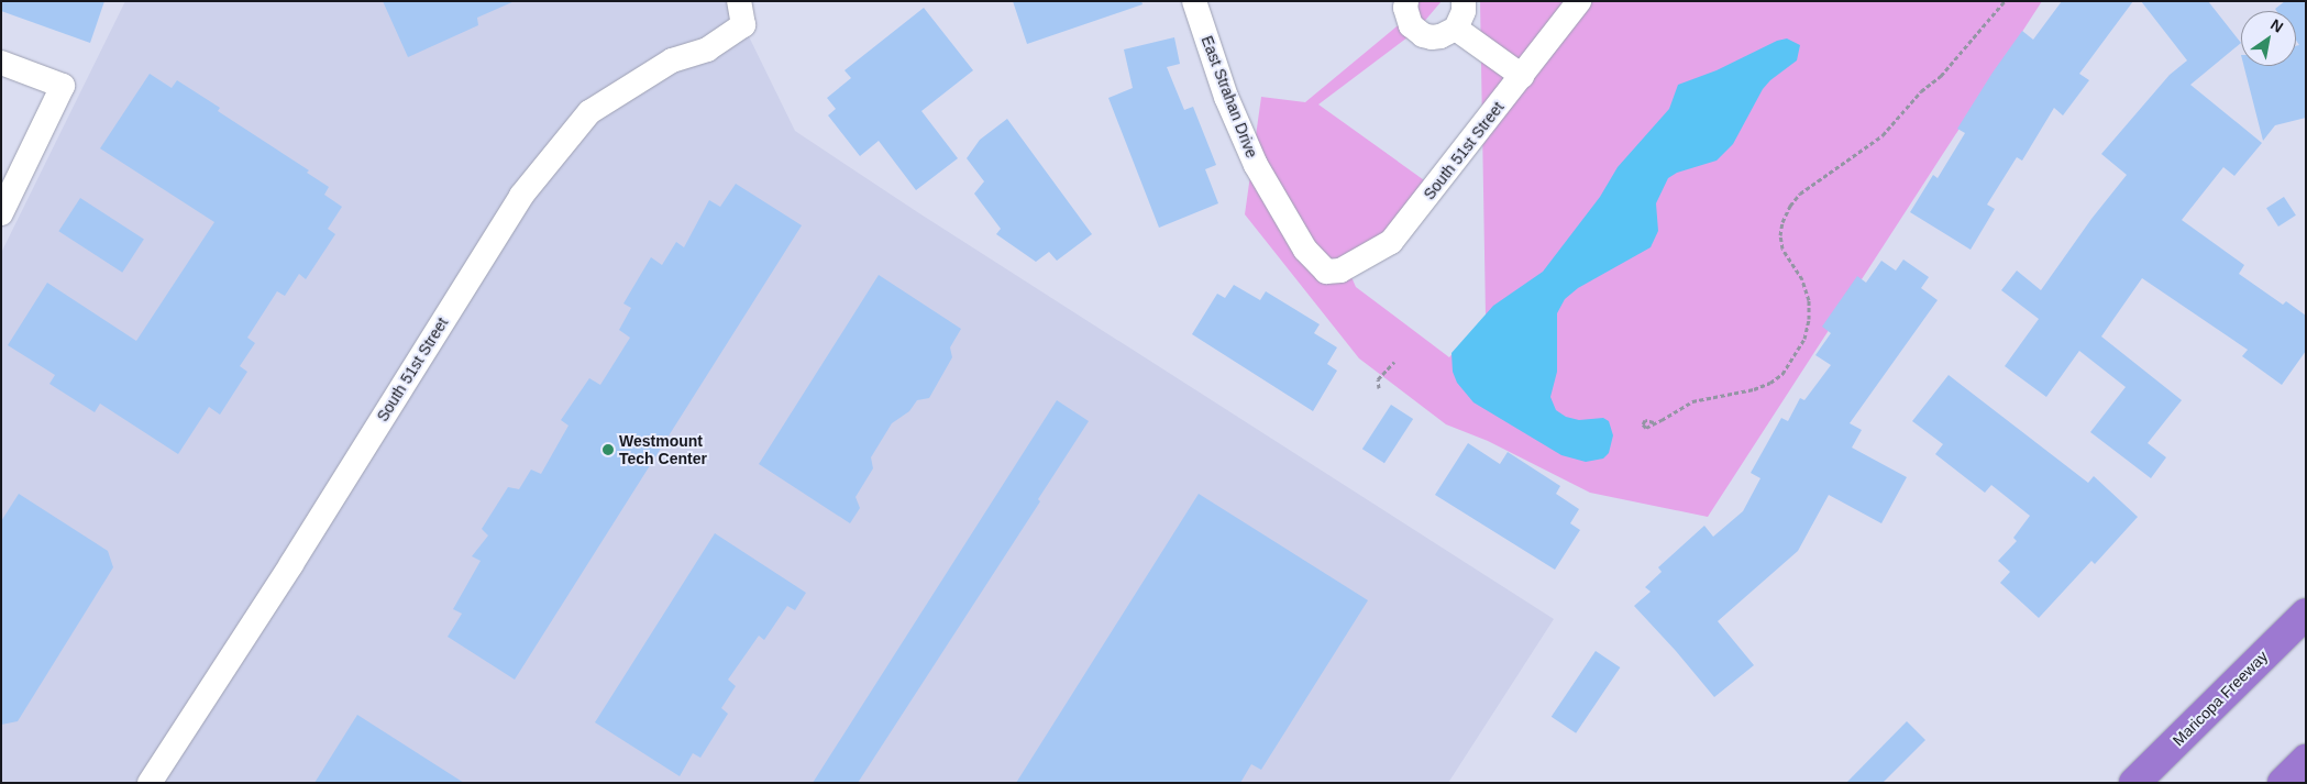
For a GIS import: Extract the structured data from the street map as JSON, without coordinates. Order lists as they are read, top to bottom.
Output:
{
  "streets": {
    "highway": ["Maricopa Freeway"],
    "street": ["East Strahan Drive", "South 51st Street"]
  },
  "crossings": [
    ["East Strahan Drive", "South 51st Street"]
  ],
  "places": ["Westmount Tech Center"],
  "north": "top right"
}
